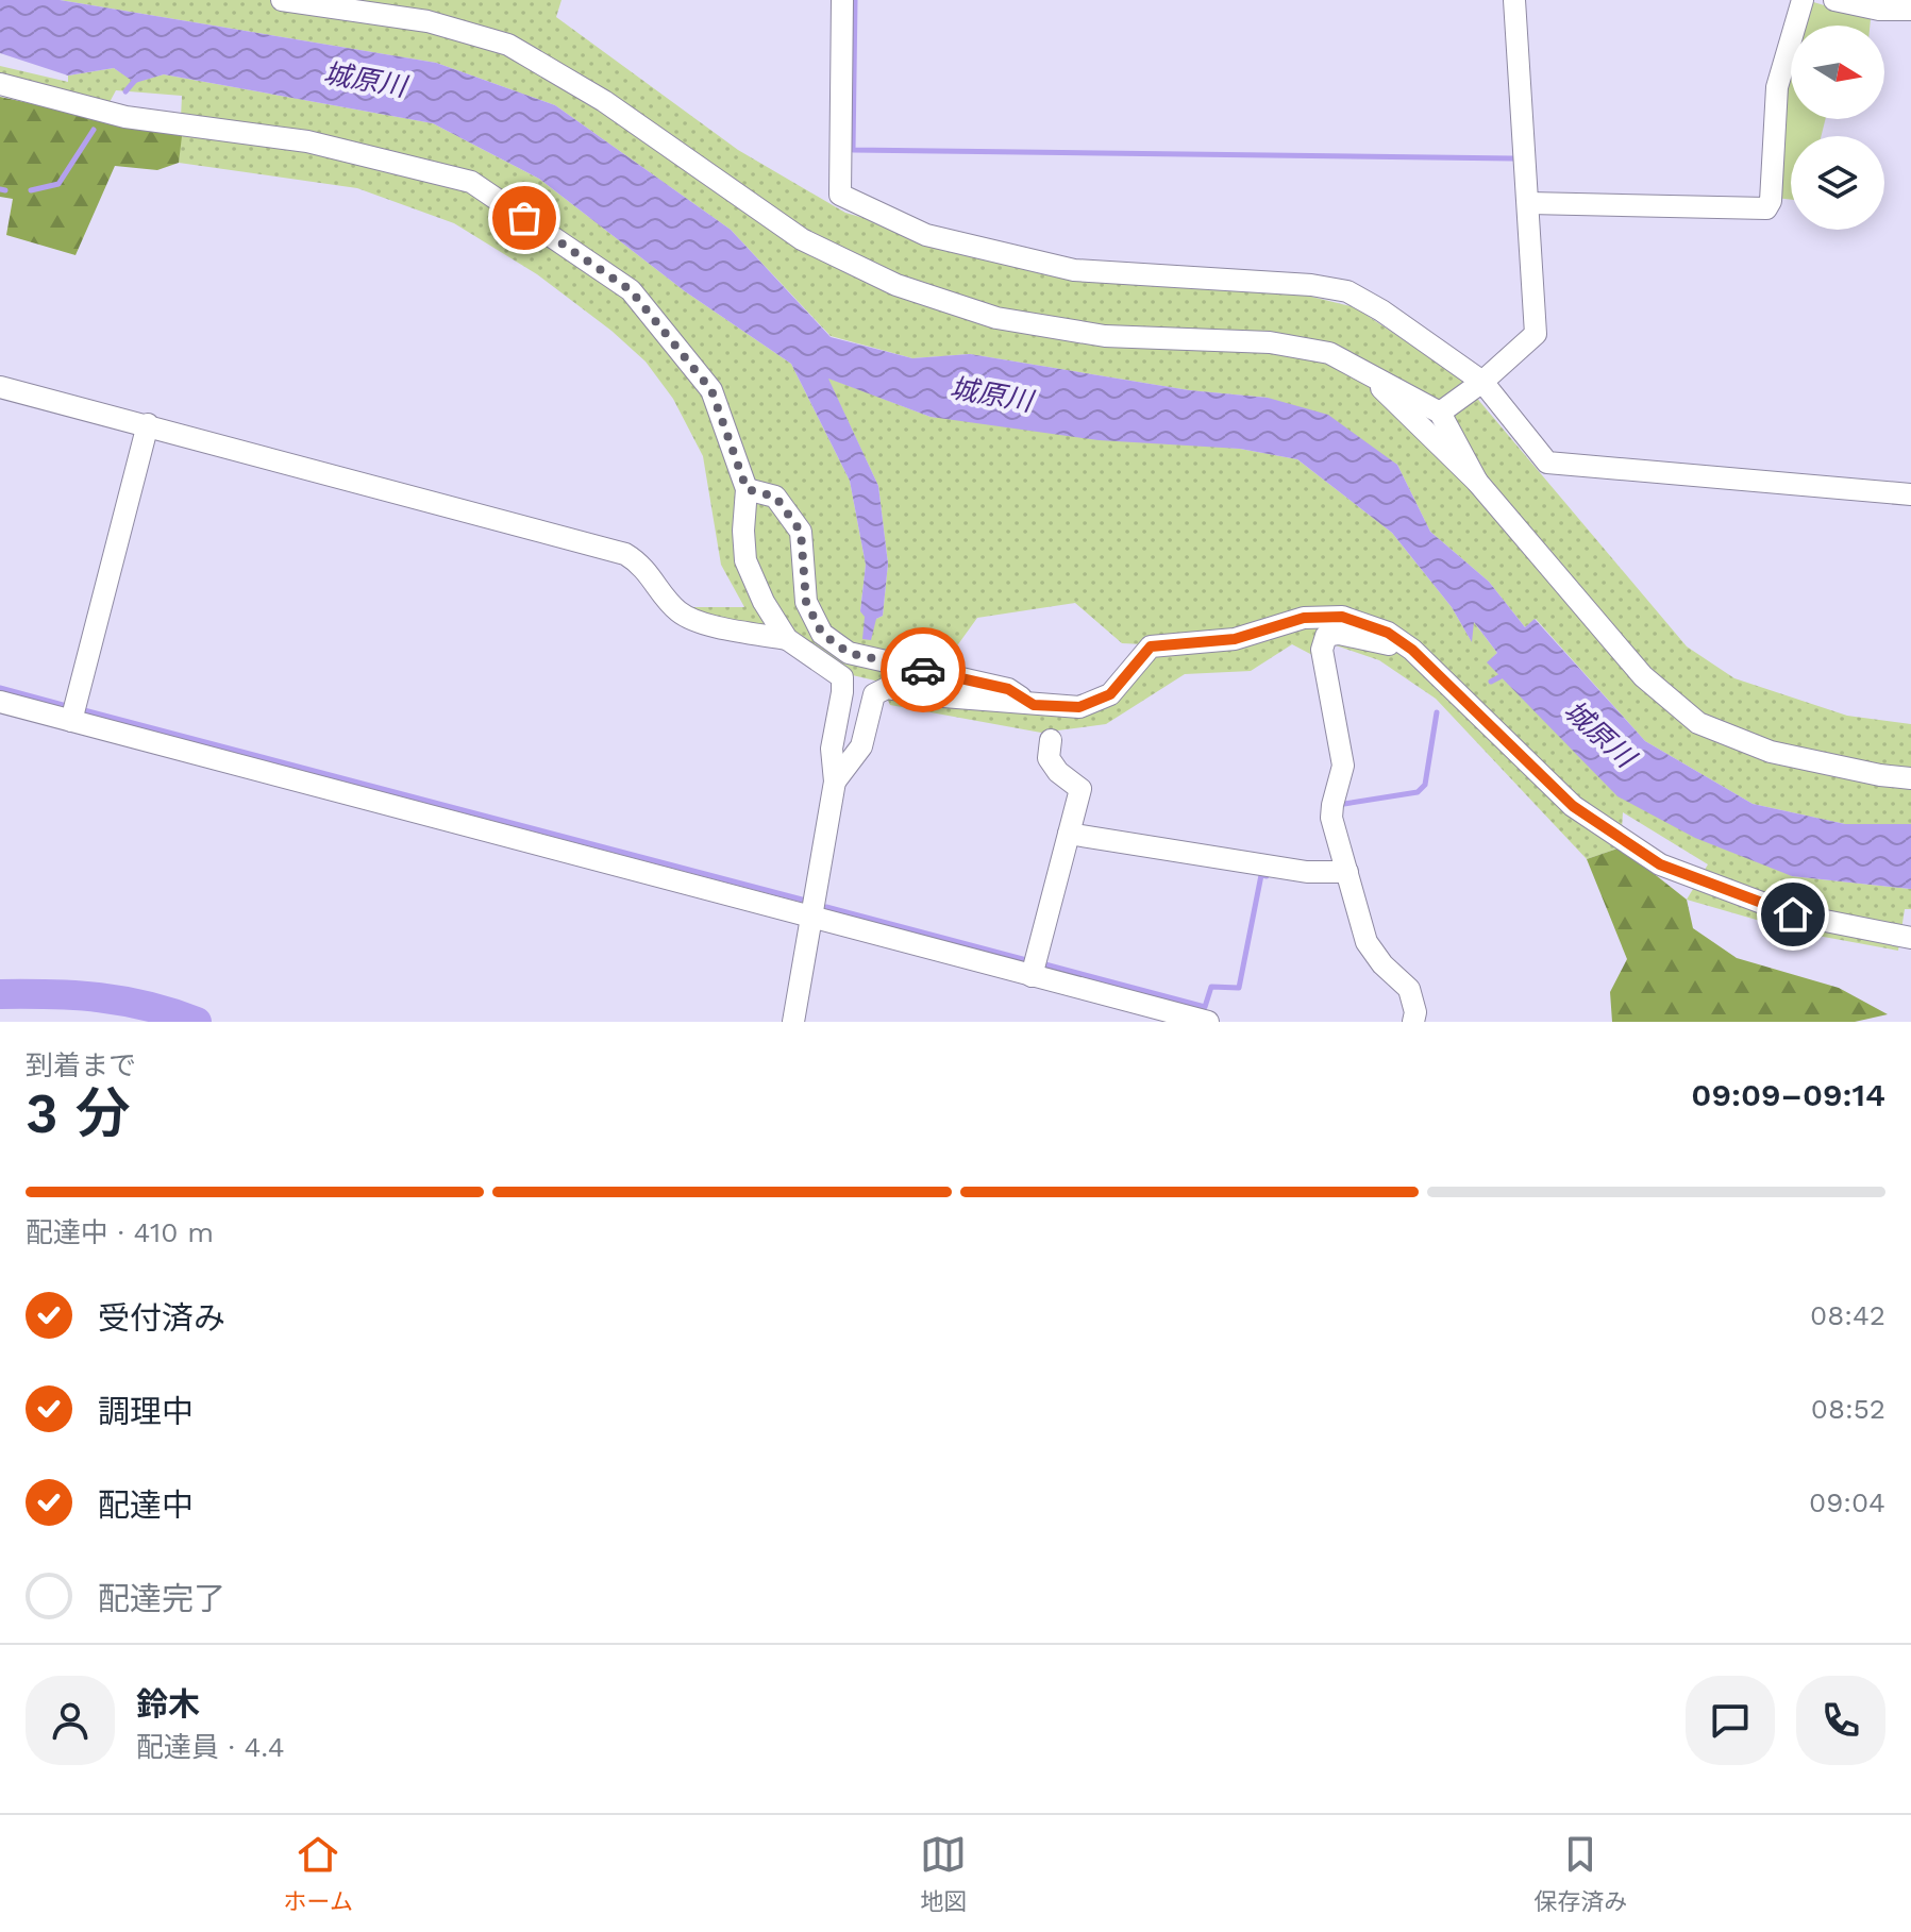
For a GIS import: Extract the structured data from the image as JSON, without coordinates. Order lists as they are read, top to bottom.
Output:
{
  "water": ["城原川"],
  "north": "right",
  "page": {
    "heading": ["3 分", "到着まで", "09:09–09:14"],
    "panel": ["鈴木", "配達員 · 4.4"],
    "bar": "配達中 · 410 m",
    "list": [
      ["受付済み", "08:42"],
      ["調理中", "08:52"],
      ["配達中", "09:04"],
      "配達完了"
    ],
    "tabs": ["ホーム", "地図", "保存済み"]
  }
}
